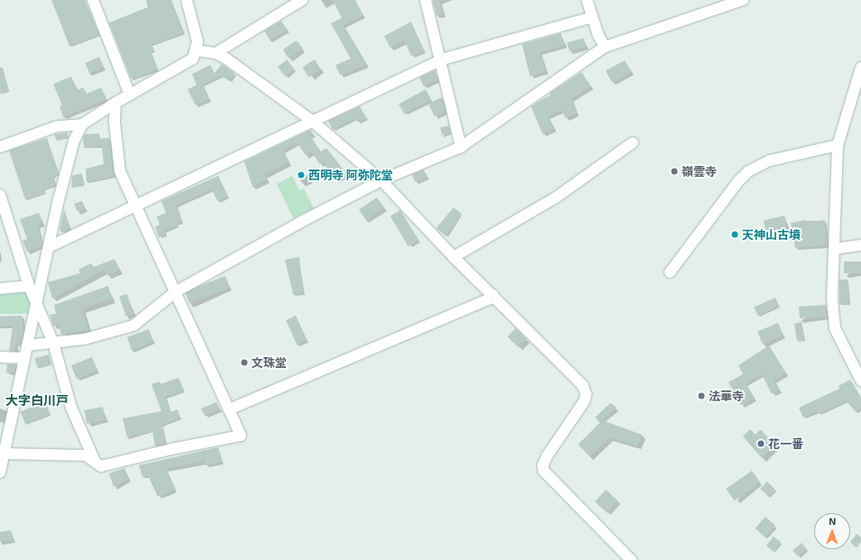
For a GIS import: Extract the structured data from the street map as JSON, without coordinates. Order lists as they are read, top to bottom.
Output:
{
  "districts": ["大字白川戸"],
  "places": [
    "嶺雲寺",
    "西明寺 阿弥陀堂",
    "天神山古墳",
    "文珠堂",
    "法華寺",
    "花一番"
  ],
  "north": "top"
}
